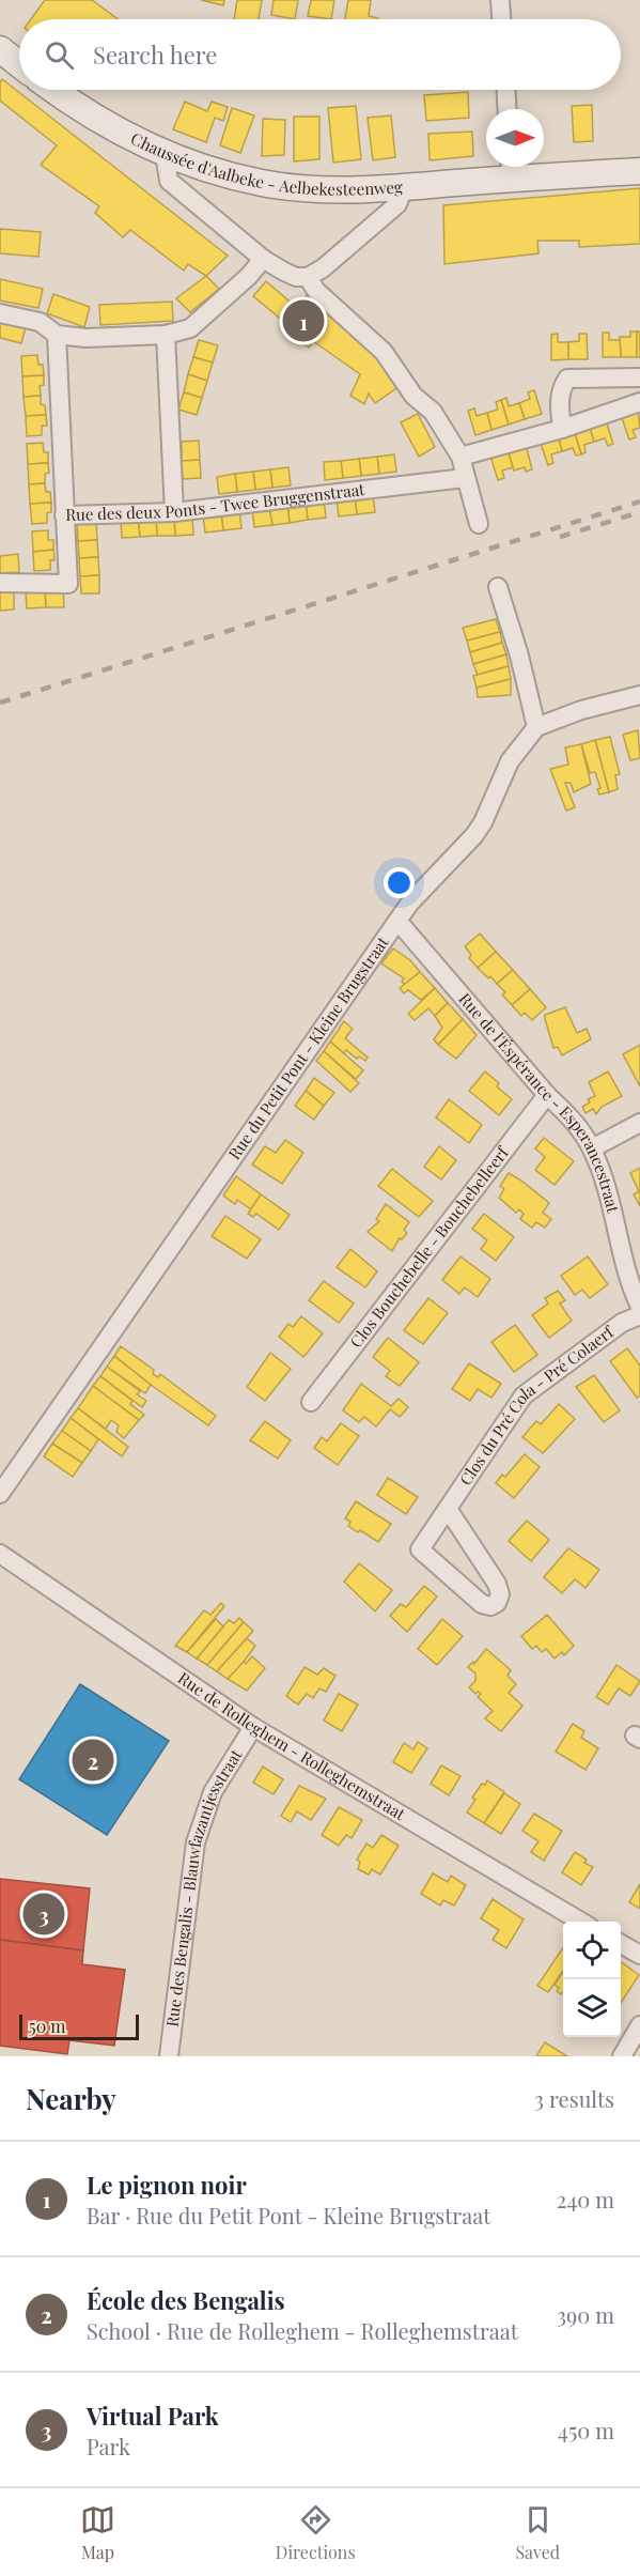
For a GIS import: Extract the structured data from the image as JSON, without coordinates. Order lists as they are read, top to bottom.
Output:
{
  "streets": {
    "main road": ["Chaussée d'Aalbeke - Aelbekesteenweg"],
    "street": [
      "Rue des deux Ponts - Twee Bruggenstraat",
      "Rue du Petit Pont - Kleine Brugstraat",
      "Rue de l'Éspérance - Esperancestraat",
      "Clos Bouchebelle - Bouchebelleerf",
      "Clos du Pré Cola - Pré Colaerf",
      "Rue de Rolleghem - Rolleghemstraat",
      "Rue des Bengalis - Blauwfazantjesstraat"
    ]
  },
  "crossings": [
    ["Rue du Petit Pont - Kleine Brugstraat", "Rue de l'Éspérance - Esperancestraat"],
    ["Rue de l'Éspérance - Esperancestraat", "Clos Bouchebelle - Bouchebelleerf"],
    ["Rue de Rolleghem - Rolleghemstraat", "Rue des Bengalis - Blauwfazantjesstraat"]
  ],
  "scale_bar": "50 m",
  "north": "right",
  "page": {
    "search": "Search here",
    "pins": ["1", "2", "3"],
    "scale": "50 m",
    "heading": ["Nearby", "3 results"],
    "list": [
      {
        "mark": "1",
        "name": "Le pignon noir",
        "note": "Bar · Rue du Petit Pont - Kleine Brugstraat",
        "value": "240 m"
      },
      {
        "mark": "2",
        "name": "École des Bengalis",
        "note": "School · Rue de Rolleghem - Rolleghemstraat",
        "value": "390 m"
      },
      {
        "mark": "3",
        "name": "Virtual Park",
        "note": "Park",
        "value": "450 m"
      }
    ],
    "nav": ["Map", "Directions", "Saved"]
  }
}
